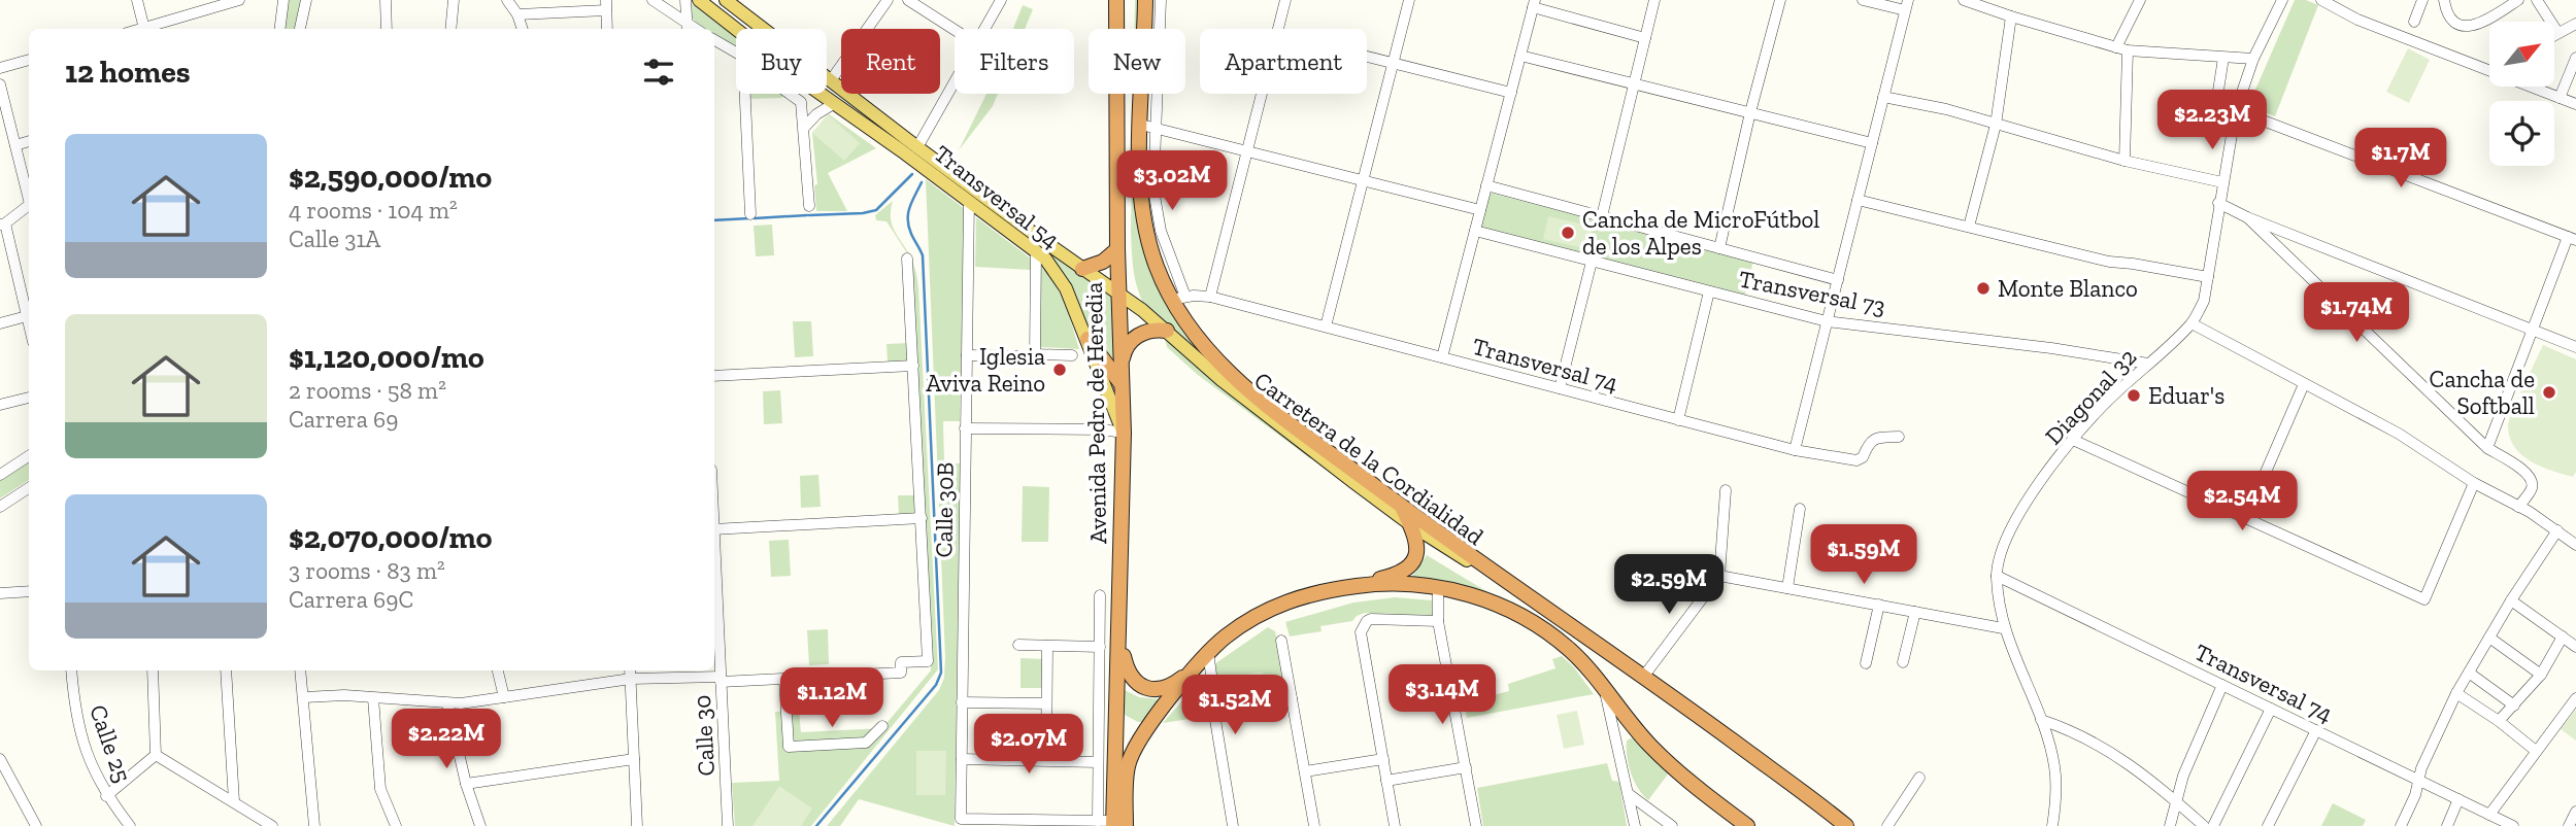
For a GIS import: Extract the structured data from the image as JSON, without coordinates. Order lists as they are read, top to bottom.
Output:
{
  "streets": {
    "highway": ["Avenida Pedro de Heredia", "Carretera de la Cordialidad"],
    "main road": ["Transversal 54"],
    "street": [
      "Transversal 73",
      "Transversal 74",
      "Diagonal 32",
      "Calle 30B",
      "Calle 30",
      "Calle 25"
    ]
  },
  "crossings": [
    ["Transversal 54", "Avenida Pedro de Heredia"],
    ["Transversal 54", "Carretera de la Cordialidad"],
    ["Transversal 54", "Calle 30B"],
    ["Transversal 73", "Diagonal 32"],
    ["Transversal 74", "Diagonal 32"],
    ["Avenida Pedro de Heredia", "Carretera de la Cordialidad"]
  ],
  "places": [
    "Cancha de MicroFútbol de los Alpes",
    "Monte Blanco",
    "Iglesia Aviva Reino",
    "Cancha de Softball",
    "Eduar's"
  ],
  "north": "top right",
  "page": {
    "chip": [
      "Buy",
      "Rent",
      "Filters",
      "New",
      "Apartment"
    ],
    "heading": "12 homes",
    "price": [
      "$2.23M",
      "$1.7M",
      "$3.02M",
      "$1.74M",
      "$2.54M",
      "$1.59M",
      "$2.59M",
      "$3.14M",
      "$1.12M",
      "$1.52M",
      "$2.22M",
      "$2.07M"
    ],
    "list": [
      {
        "name": "$2,590,000/mo",
        "note": "4 rooms · 104 m² · Calle 31A"
      },
      {
        "name": "$1,120,000/mo",
        "note": "2 rooms · 58 m² · Carrera 69"
      },
      {
        "name": "$2,070,000/mo",
        "note": "3 rooms · 83 m² · Carrera 69C"
      }
    ]
  }
}
